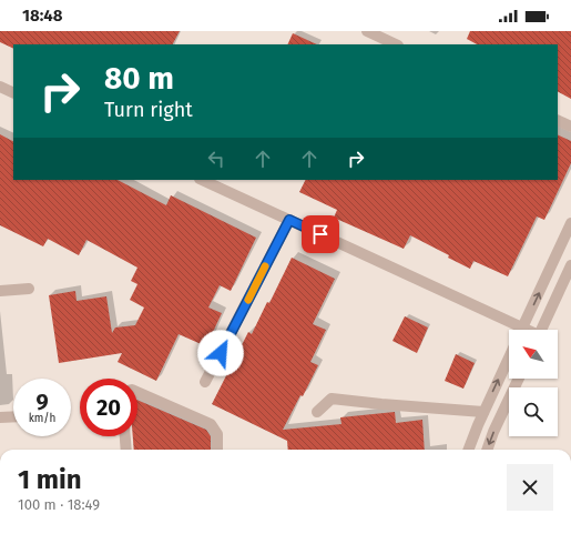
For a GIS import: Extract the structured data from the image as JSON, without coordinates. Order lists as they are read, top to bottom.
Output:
{
  "north": "top left",
  "page": {
    "status": "18:48",
    "turn": ["80 m", "Turn right"],
    "speed": "9 km/h",
    "limit": "20",
    "heading": ["1 min", "100 m · 18:49"]
  }
}
